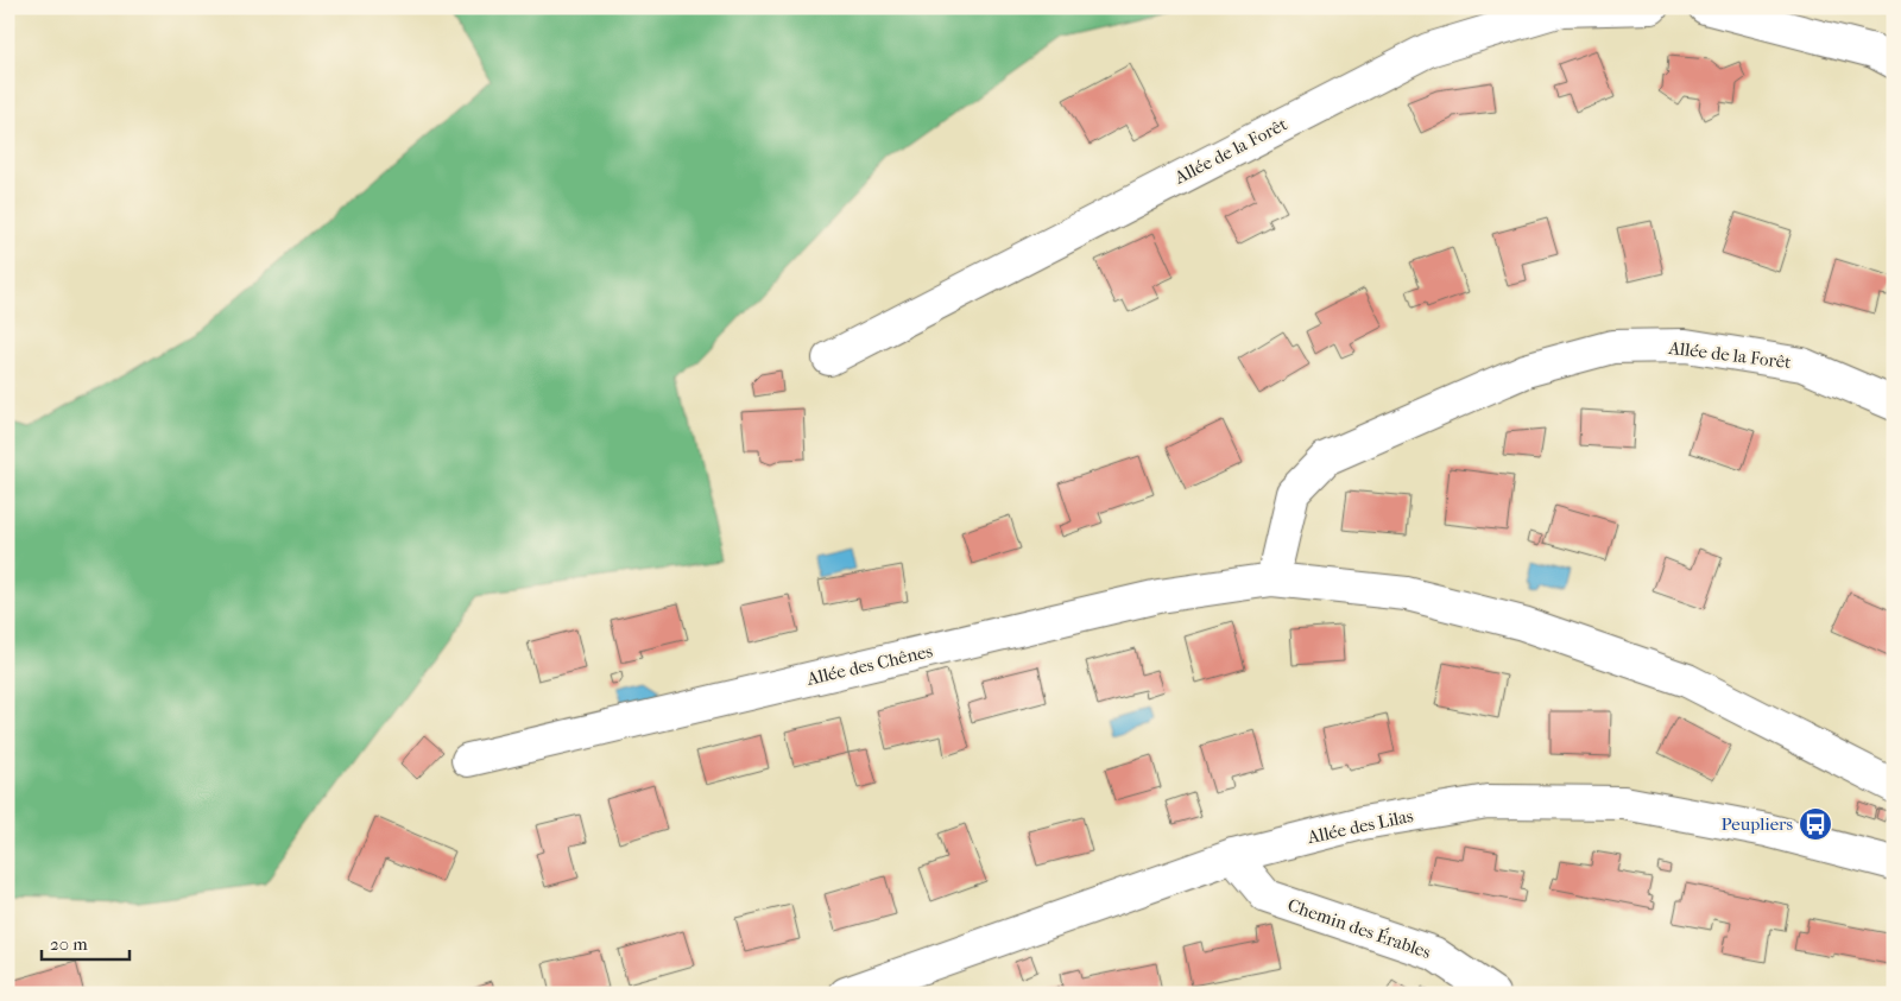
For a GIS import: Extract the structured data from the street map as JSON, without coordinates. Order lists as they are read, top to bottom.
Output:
{
  "streets": {
    "street": [
      "Allée de la Forêt",
      "Allée des Chênes",
      "Allée des Lilas",
      "Chemin des Érables"
    ]
  },
  "crossings": [
    ["Allée de la Forêt", "Allée des Chênes"],
    ["Allée des Lilas", "Chemin des Érables"]
  ],
  "places": {
    "bus stop": ["Peupliers"]
  },
  "scale_bar": "20 m"
}
